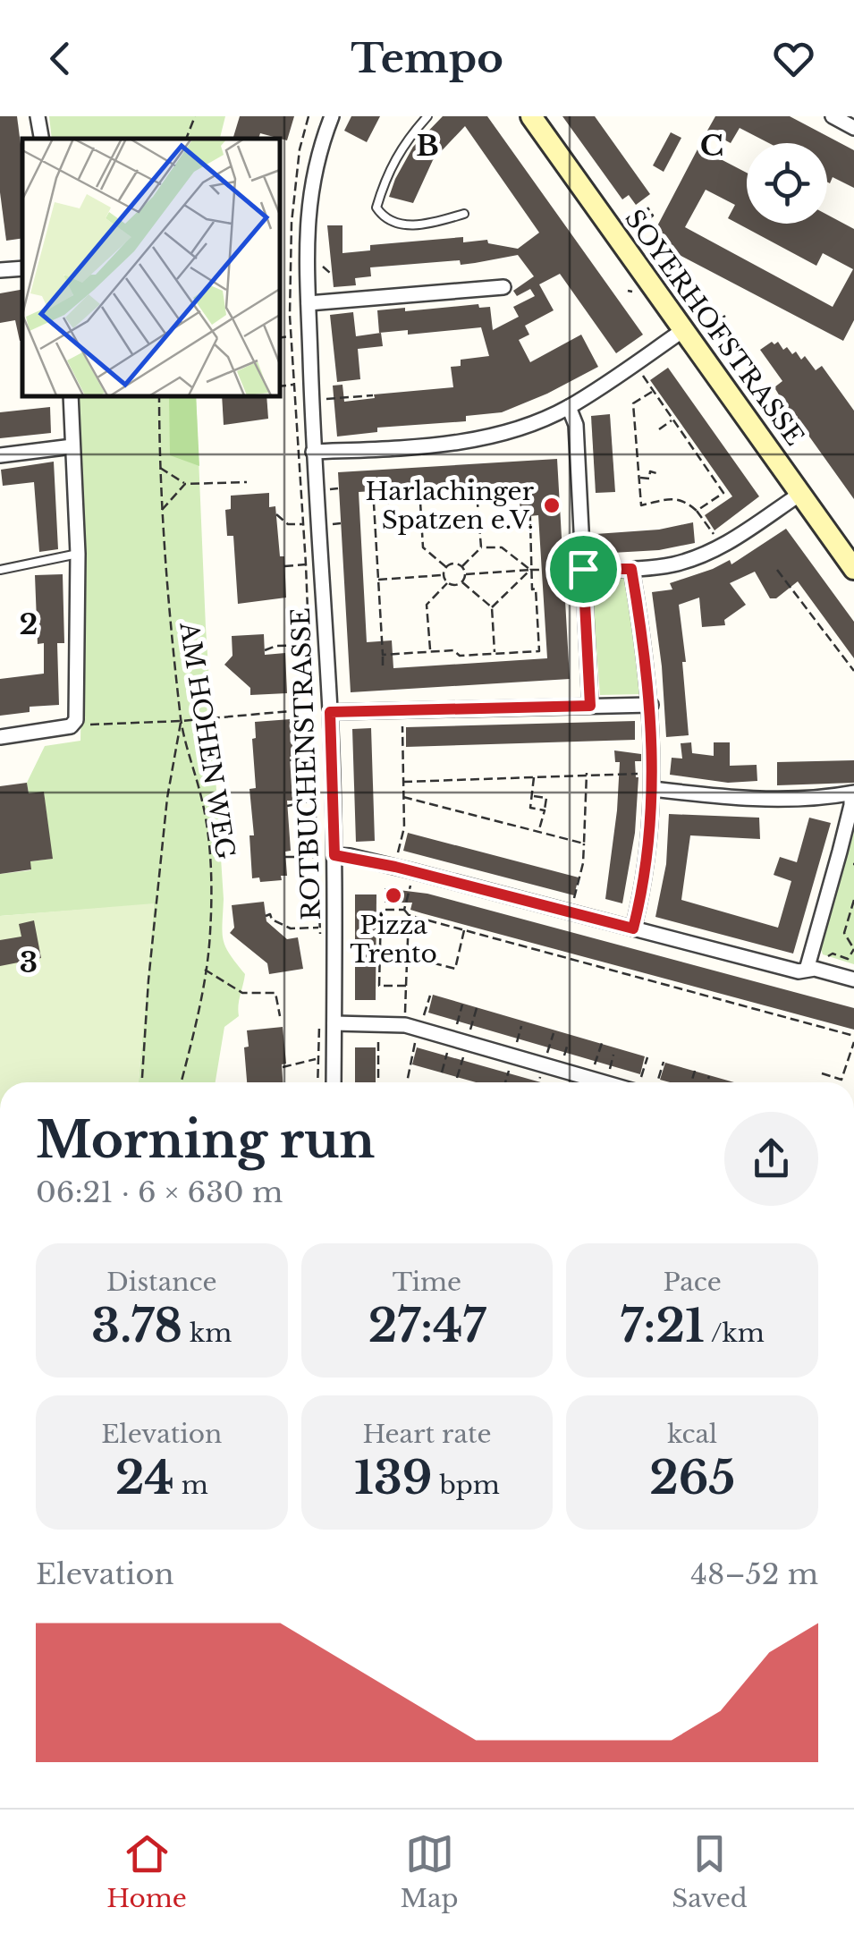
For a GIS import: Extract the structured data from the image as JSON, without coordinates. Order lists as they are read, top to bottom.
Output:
{
  "streets": {
    "main road": ["SOYERHOFSTRASSE"],
    "street": ["ROTBUCHENSTRASSE"],
    "path": ["AM HOHEN WEG"]
  },
  "places": ["Harlachinger Spatzen e.V.", "Pizza Trento"],
  "page": {
    "header": "Tempo",
    "heading": ["Morning run", "06:21 · 6 × 630 m"],
    "stats": [
      ["Distance", "3.78 km"],
      ["Time", "27:47"],
      ["Pace", "7:21 /km"],
      ["Elevation", "24 m"],
      ["Heart rate", "139 bpm"],
      ["kcal", "265"]
    ],
    "chart": ["Elevation", "48–52 m"],
    "tabs": ["Home", "Map", "Saved"]
  },
  "grid": {
    "columns": ["B", "C"],
    "rows": ["2", "3"]
  }
}
